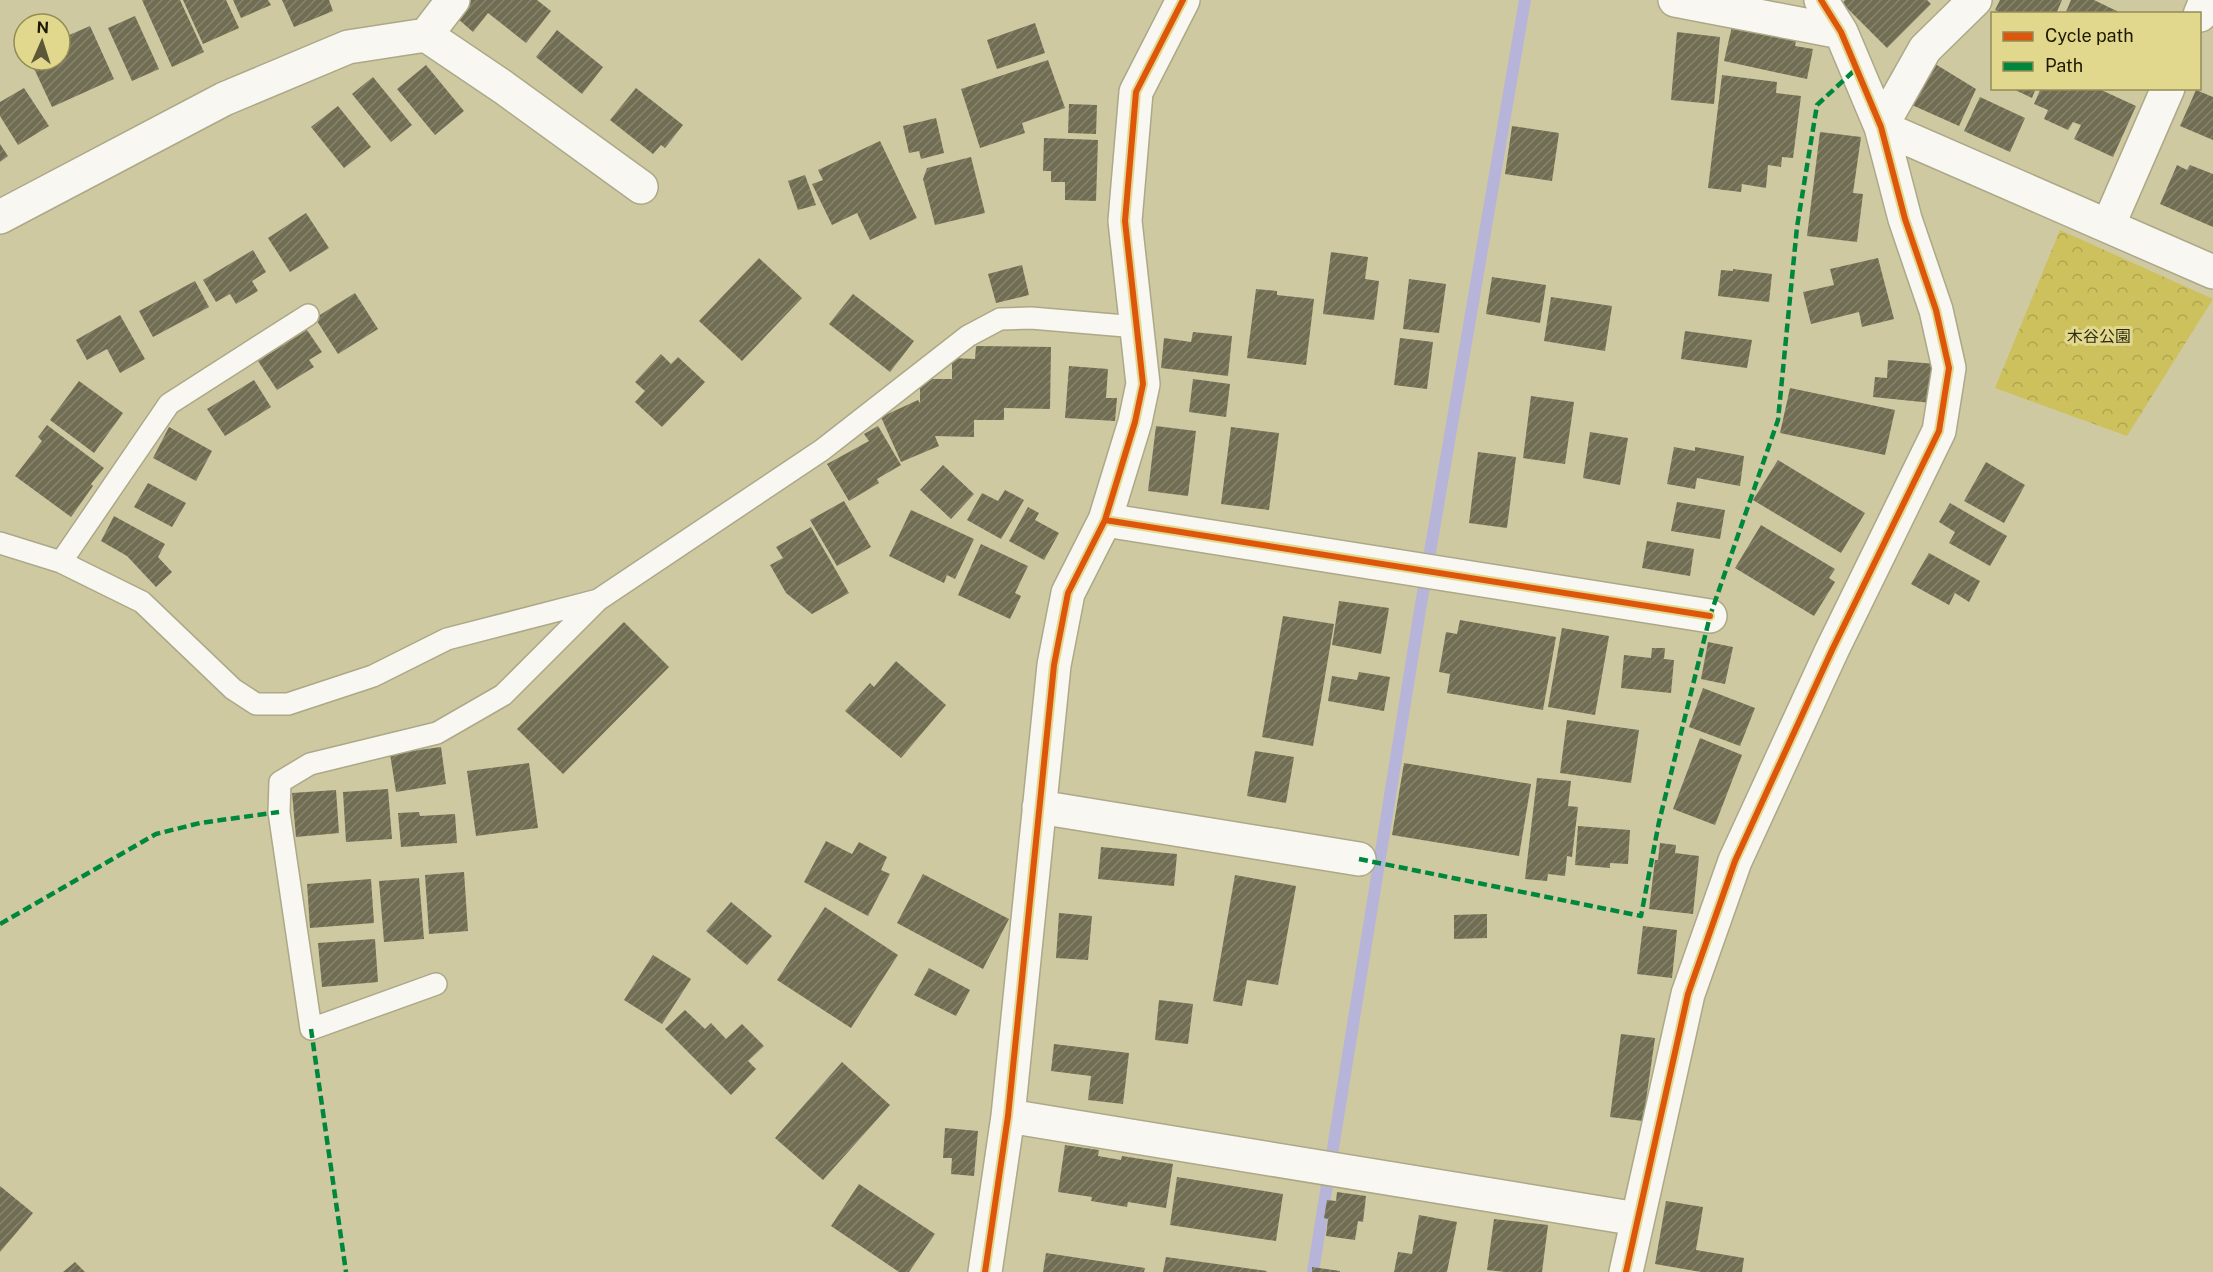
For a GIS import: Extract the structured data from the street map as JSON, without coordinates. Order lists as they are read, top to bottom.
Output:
{
  "parks": ["木谷公園"],
  "legend": ["Cycle path", "Path"],
  "north": "top"
}
